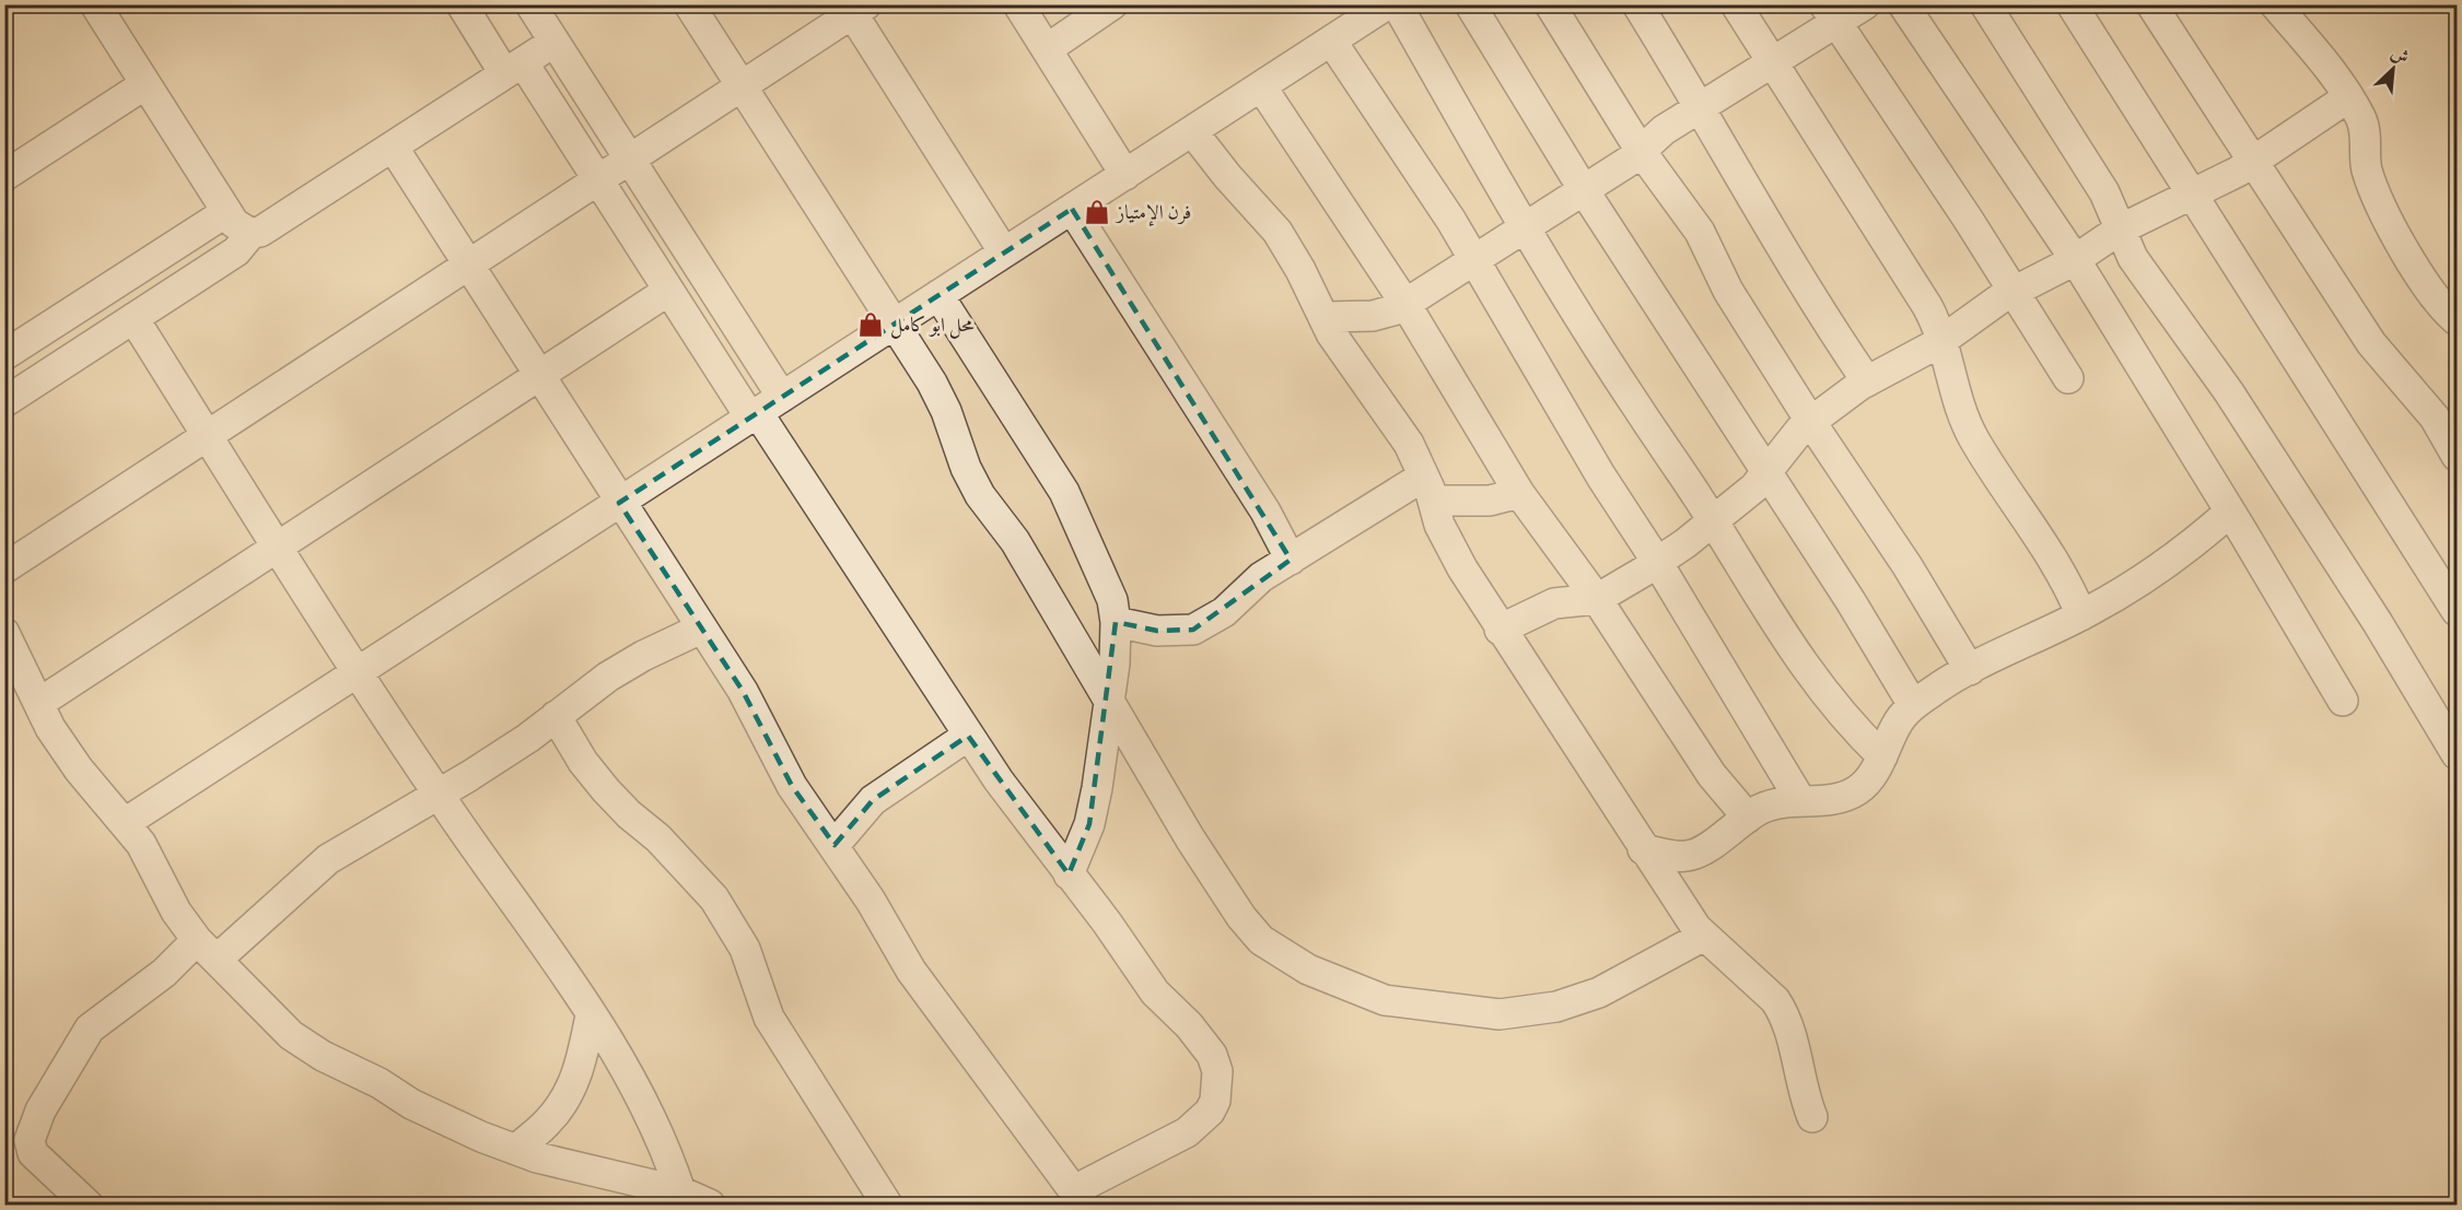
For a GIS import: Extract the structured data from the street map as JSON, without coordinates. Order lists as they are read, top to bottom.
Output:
{
  "places": {
    "shop": ["فرن الإمتياز", "محل ابو كامل"]
  },
  "north": "top right"
}
